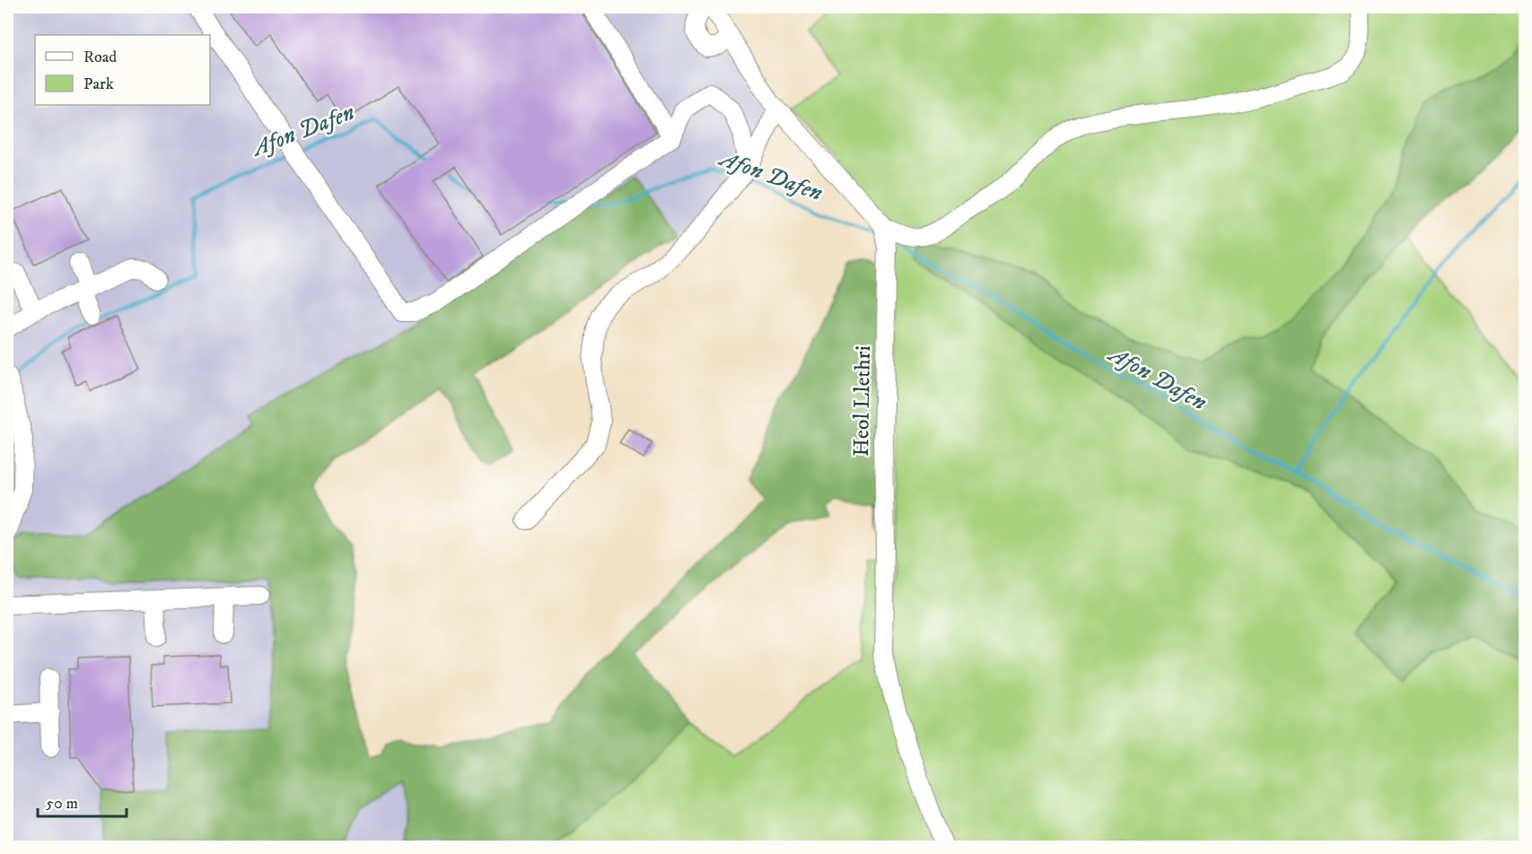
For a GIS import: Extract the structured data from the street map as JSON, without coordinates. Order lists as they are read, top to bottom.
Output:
{
  "streets": {
    "street": ["Heol Llethri"]
  },
  "water": ["Afon Dafen"],
  "legend": ["Road", "Park"],
  "scale_bar": "50 m"
}
